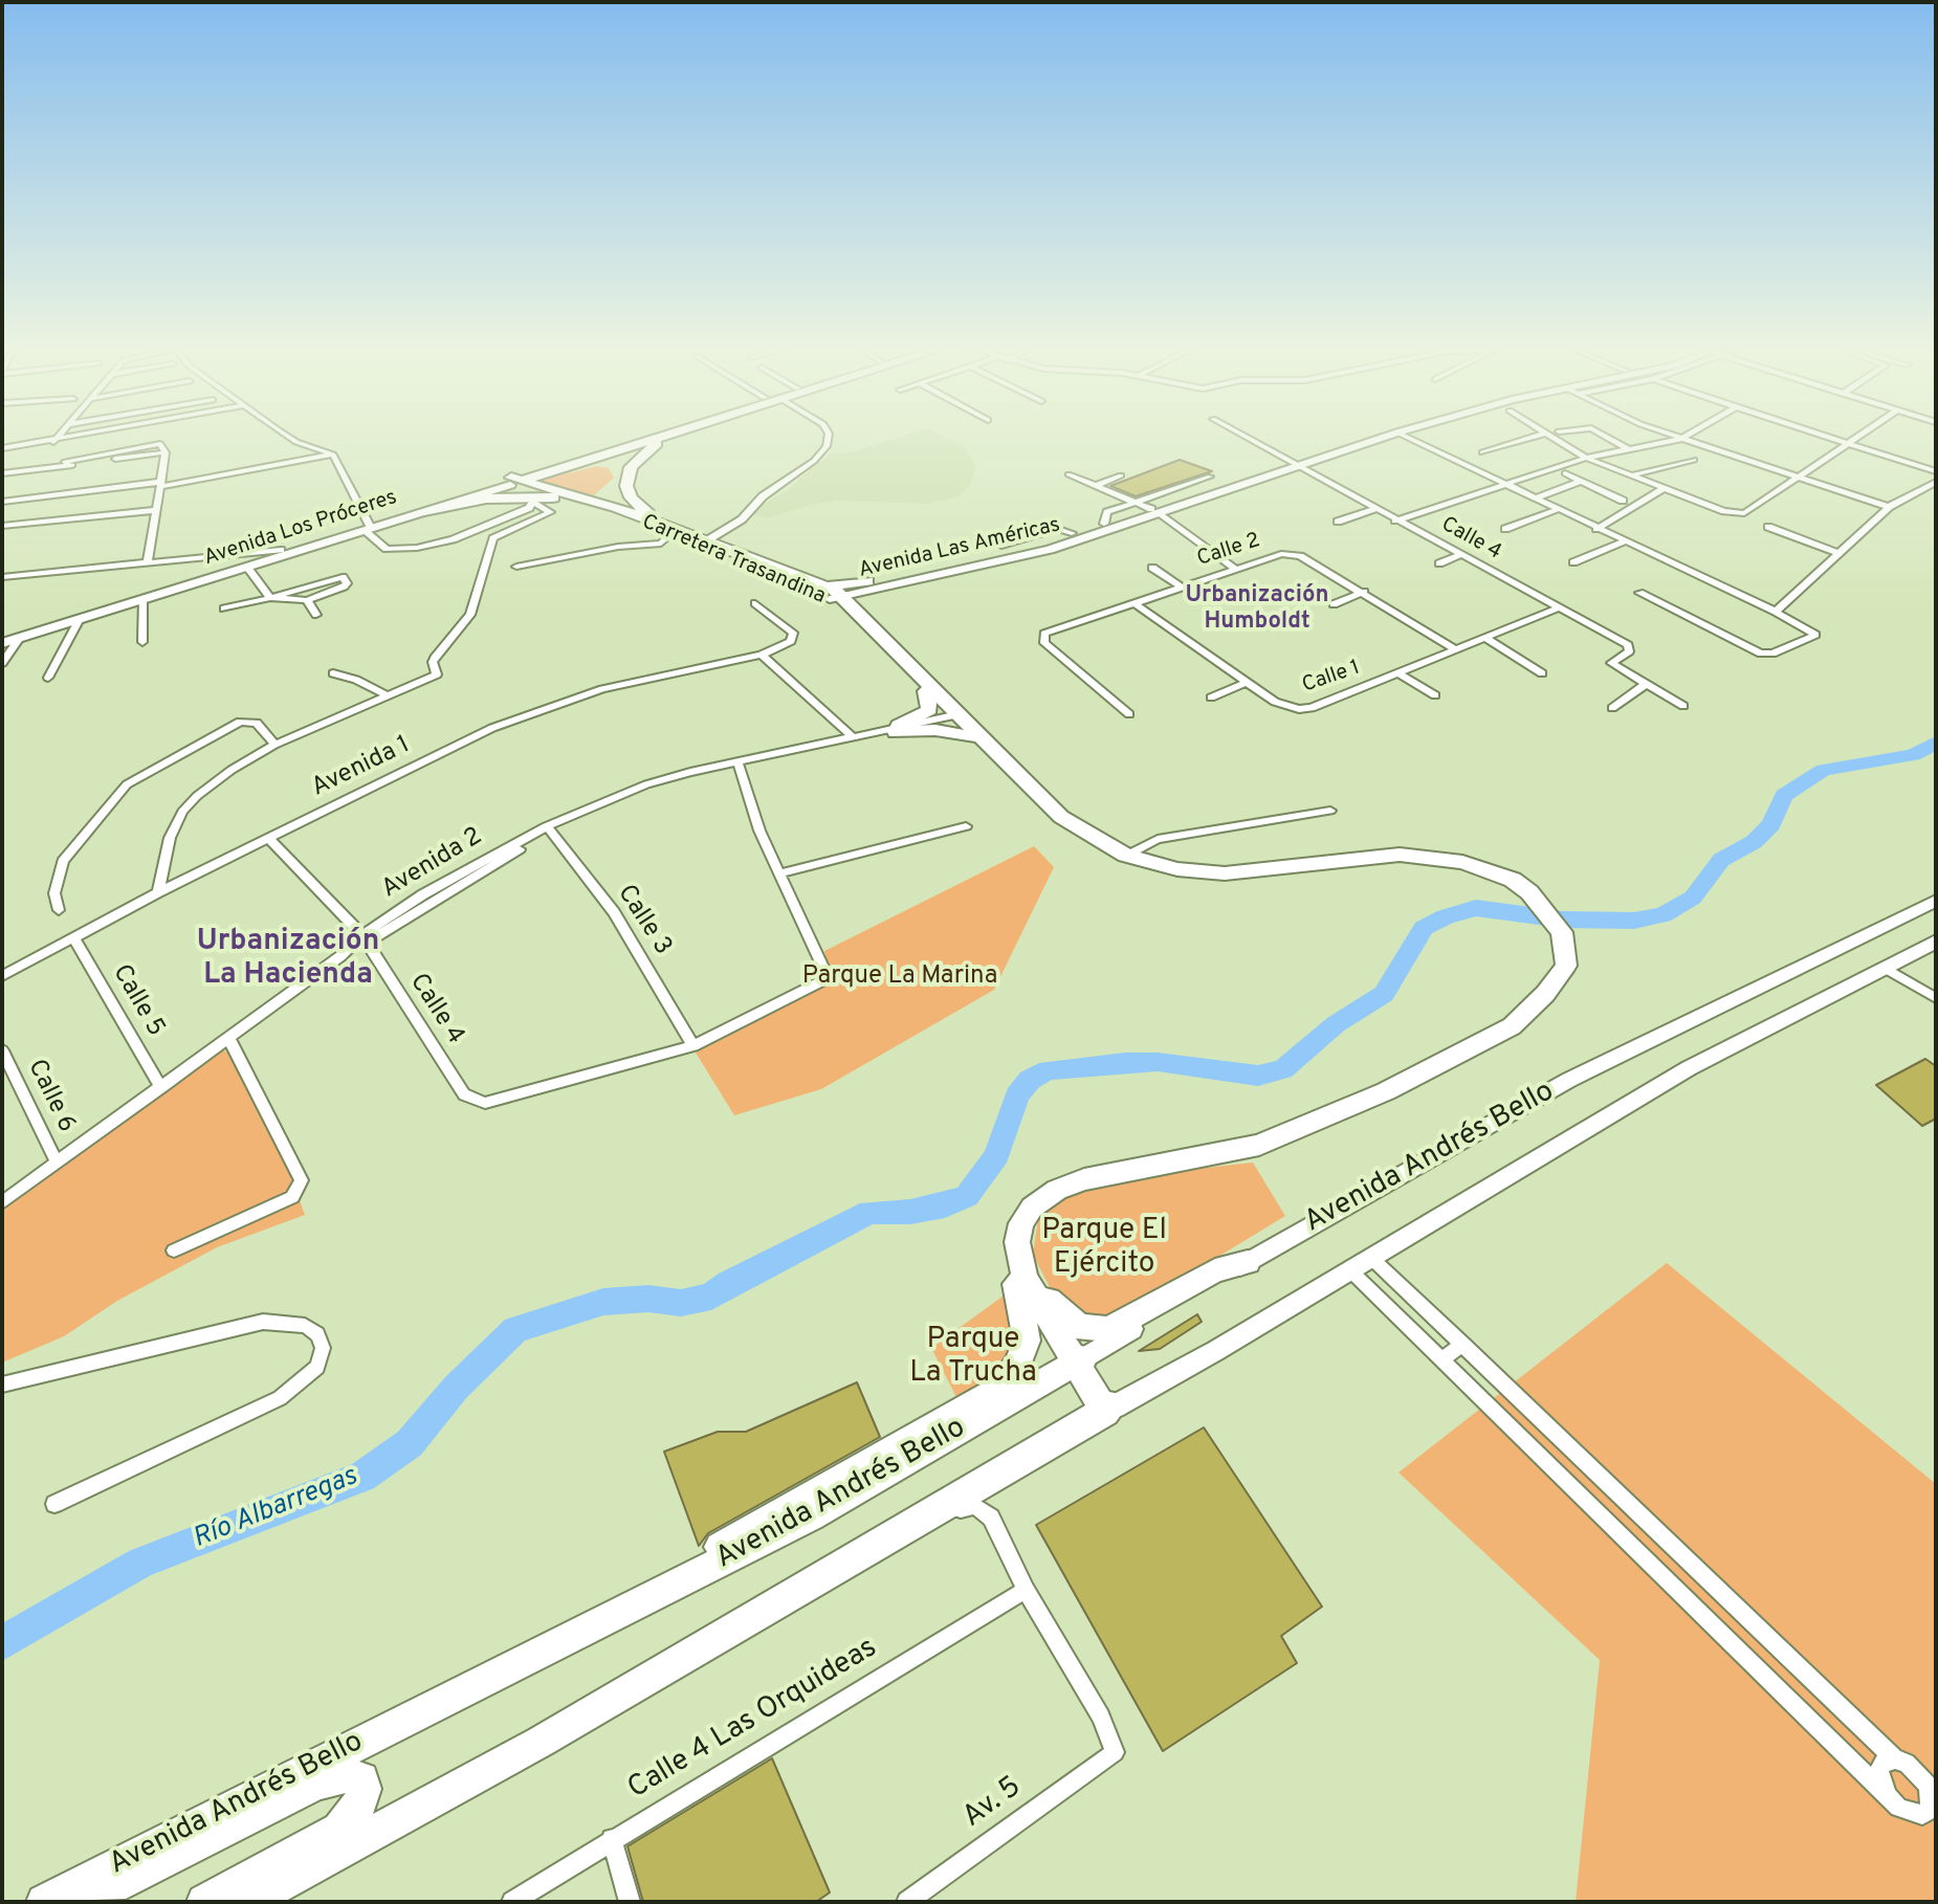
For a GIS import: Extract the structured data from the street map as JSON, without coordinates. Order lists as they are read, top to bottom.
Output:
{
  "streets": {
    "highway": ["Avenida Los Próceres", "Carretera Trasandina", "Avenida Andrés Bello"],
    "street": [
      "Calle 4",
      "Avenida Las Américas",
      "Calle 2",
      "Calle 1",
      "Avenida 1",
      "Calle 3",
      "Calle 5",
      "Calle 6",
      "Calle 4 Las Orquideas",
      "Av. 5"
    ]
  },
  "crossings": [
    ["Avenida Los Próceres", "Carretera Trasandina"],
    ["Calle 4", "Avenida Las Américas"],
    ["Calle 4", "Calle 1"],
    ["Calle 4", "Avenida 1"],
    ["Calle 4", "Calle 3"],
    ["Calle 2", "Calle 1"],
    ["Avenida 1", "Calle 5"],
    ["Calle 4 Las Orquideas", "Av. 5"]
  ],
  "districts": ["Urbanización Humboldt", "Urbanización La Hacienda"],
  "water": ["Río Albarregas"],
  "parks": ["Parque La Marina", "Parque El Ejército", "Parque La Trucha"]
}
